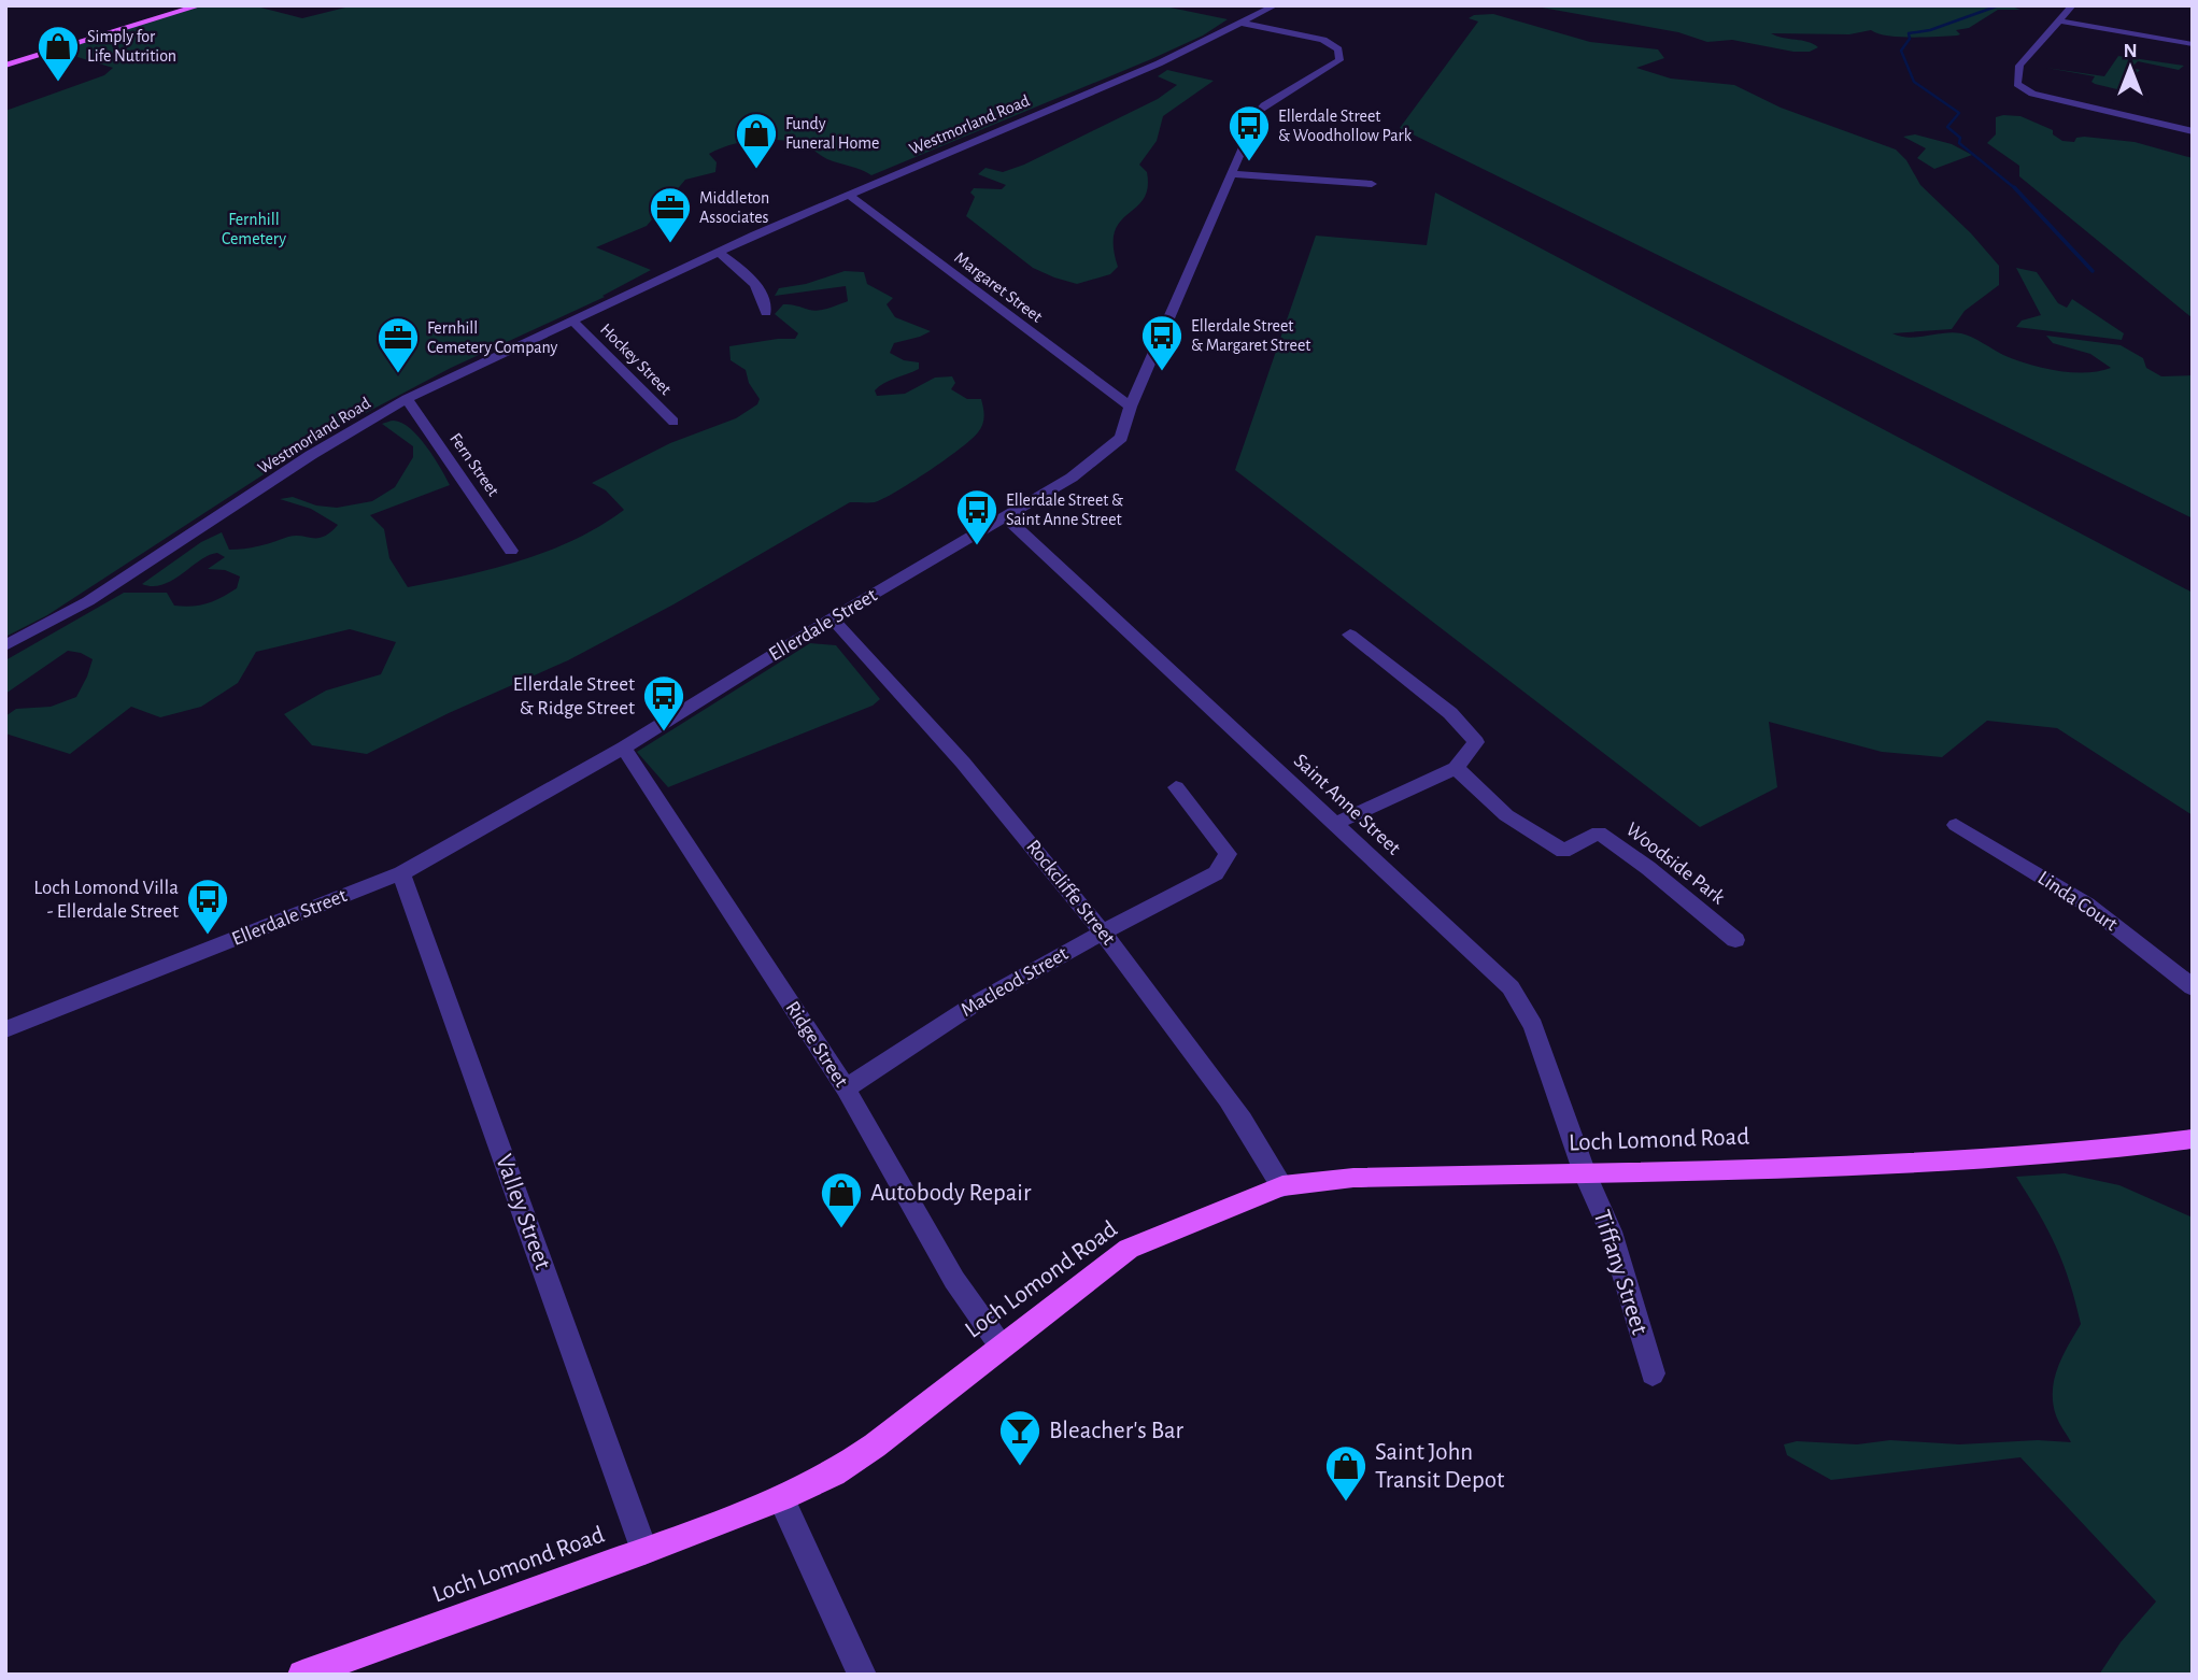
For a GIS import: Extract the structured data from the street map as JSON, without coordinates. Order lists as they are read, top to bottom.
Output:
{
  "streets": {
    "main road": ["Loch Lomond Road"],
    "street": [
      "Westmorland Road",
      "Margaret Street",
      "Hockey Street",
      "Fern Street",
      "Ellerdale Street",
      "Saint Anne Street",
      "Woodside Park",
      "Rockcliffe Street",
      "Linda Court",
      "Macleod Street",
      "Ridge Street",
      "Valley Street",
      "Tiffany Street"
    ]
  },
  "crossings": [
    ["Westmorland Road", "Margaret Street"],
    ["Westmorland Road", "Hockey Street"],
    ["Westmorland Road", "Fern Street"],
    ["Westmorland Road", "Ellerdale Street"],
    ["Margaret Street", "Ellerdale Street"],
    ["Ellerdale Street", "Saint Anne Street"],
    ["Ellerdale Street", "Rockcliffe Street"],
    ["Ellerdale Street", "Ridge Street"],
    ["Ellerdale Street", "Valley Street"],
    ["Saint Anne Street", "Loch Lomond Road"],
    ["Saint Anne Street", "Tiffany Street"],
    ["Rockcliffe Street", "Macleod Street"],
    ["Rockcliffe Street", "Loch Lomond Road"],
    ["Macleod Street", "Ridge Street"],
    ["Ridge Street", "Loch Lomond Road"],
    ["Loch Lomond Road", "Valley Street"],
    ["Loch Lomond Road", "Tiffany Street"]
  ],
  "parks": ["Fernhill Cemetery"],
  "places": {
    "shop": [
      "Simply for Life Nutrition",
      "Fundy Funeral Home",
      "Autobody Repair",
      "Saint John Transit Depot"
    ],
    "bus stop": [
      "Ellerdale Street & Woodhollow Park",
      "Ellerdale Street & Margaret Street",
      "Ellerdale Street & Saint Anne Street",
      "Ellerdale Street & Ridge Street",
      "Loch Lomond Villa - Ellerdale Street"
    ],
    "office": ["Middleton Associates", "Fernhill Cemetery Company"],
    "bar": ["Bleacher's Bar"]
  },
  "north": "top"
}
